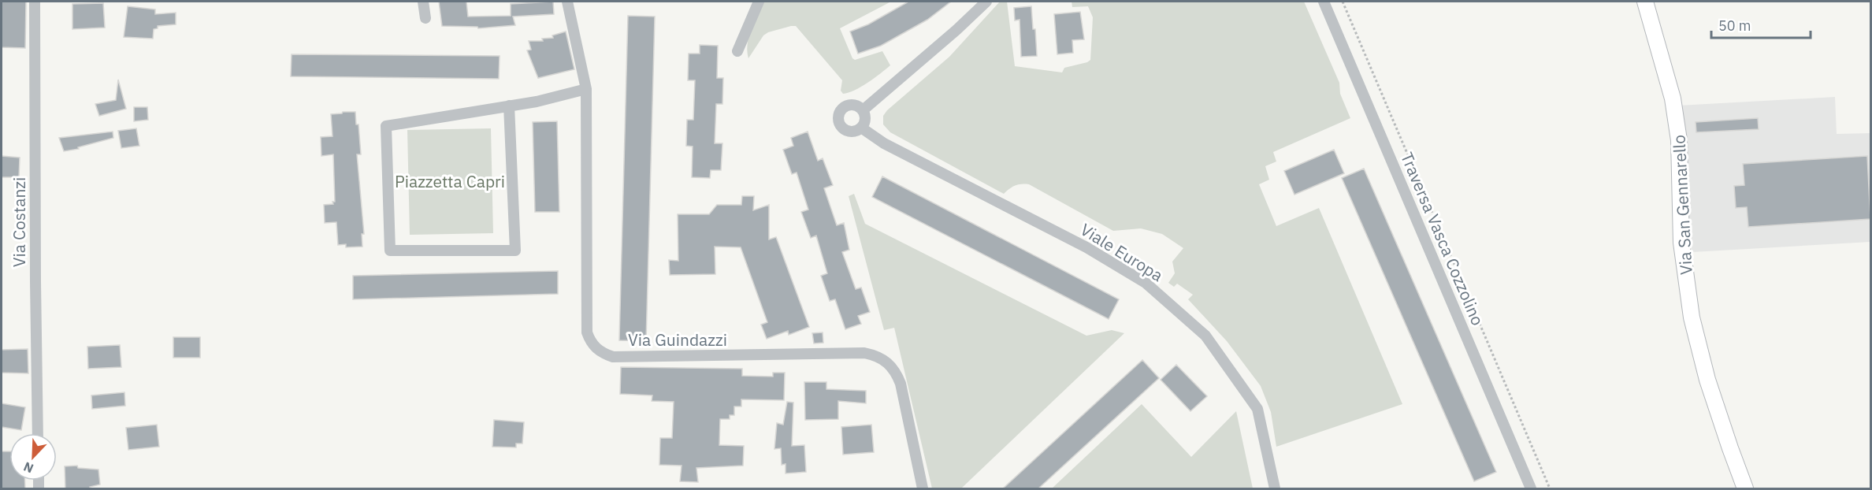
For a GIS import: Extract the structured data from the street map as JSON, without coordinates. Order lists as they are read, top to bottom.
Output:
{
  "streets": {
    "street": [
      "Via San Gennarello",
      "Via Costanzi",
      "Traversa Vasca Cozzolino",
      "Viale Europa",
      "Via Guindazzi"
    ]
  },
  "parks": ["Piazzetta Capri"],
  "scale_bar": "50 m",
  "north": "bottom left"
}
